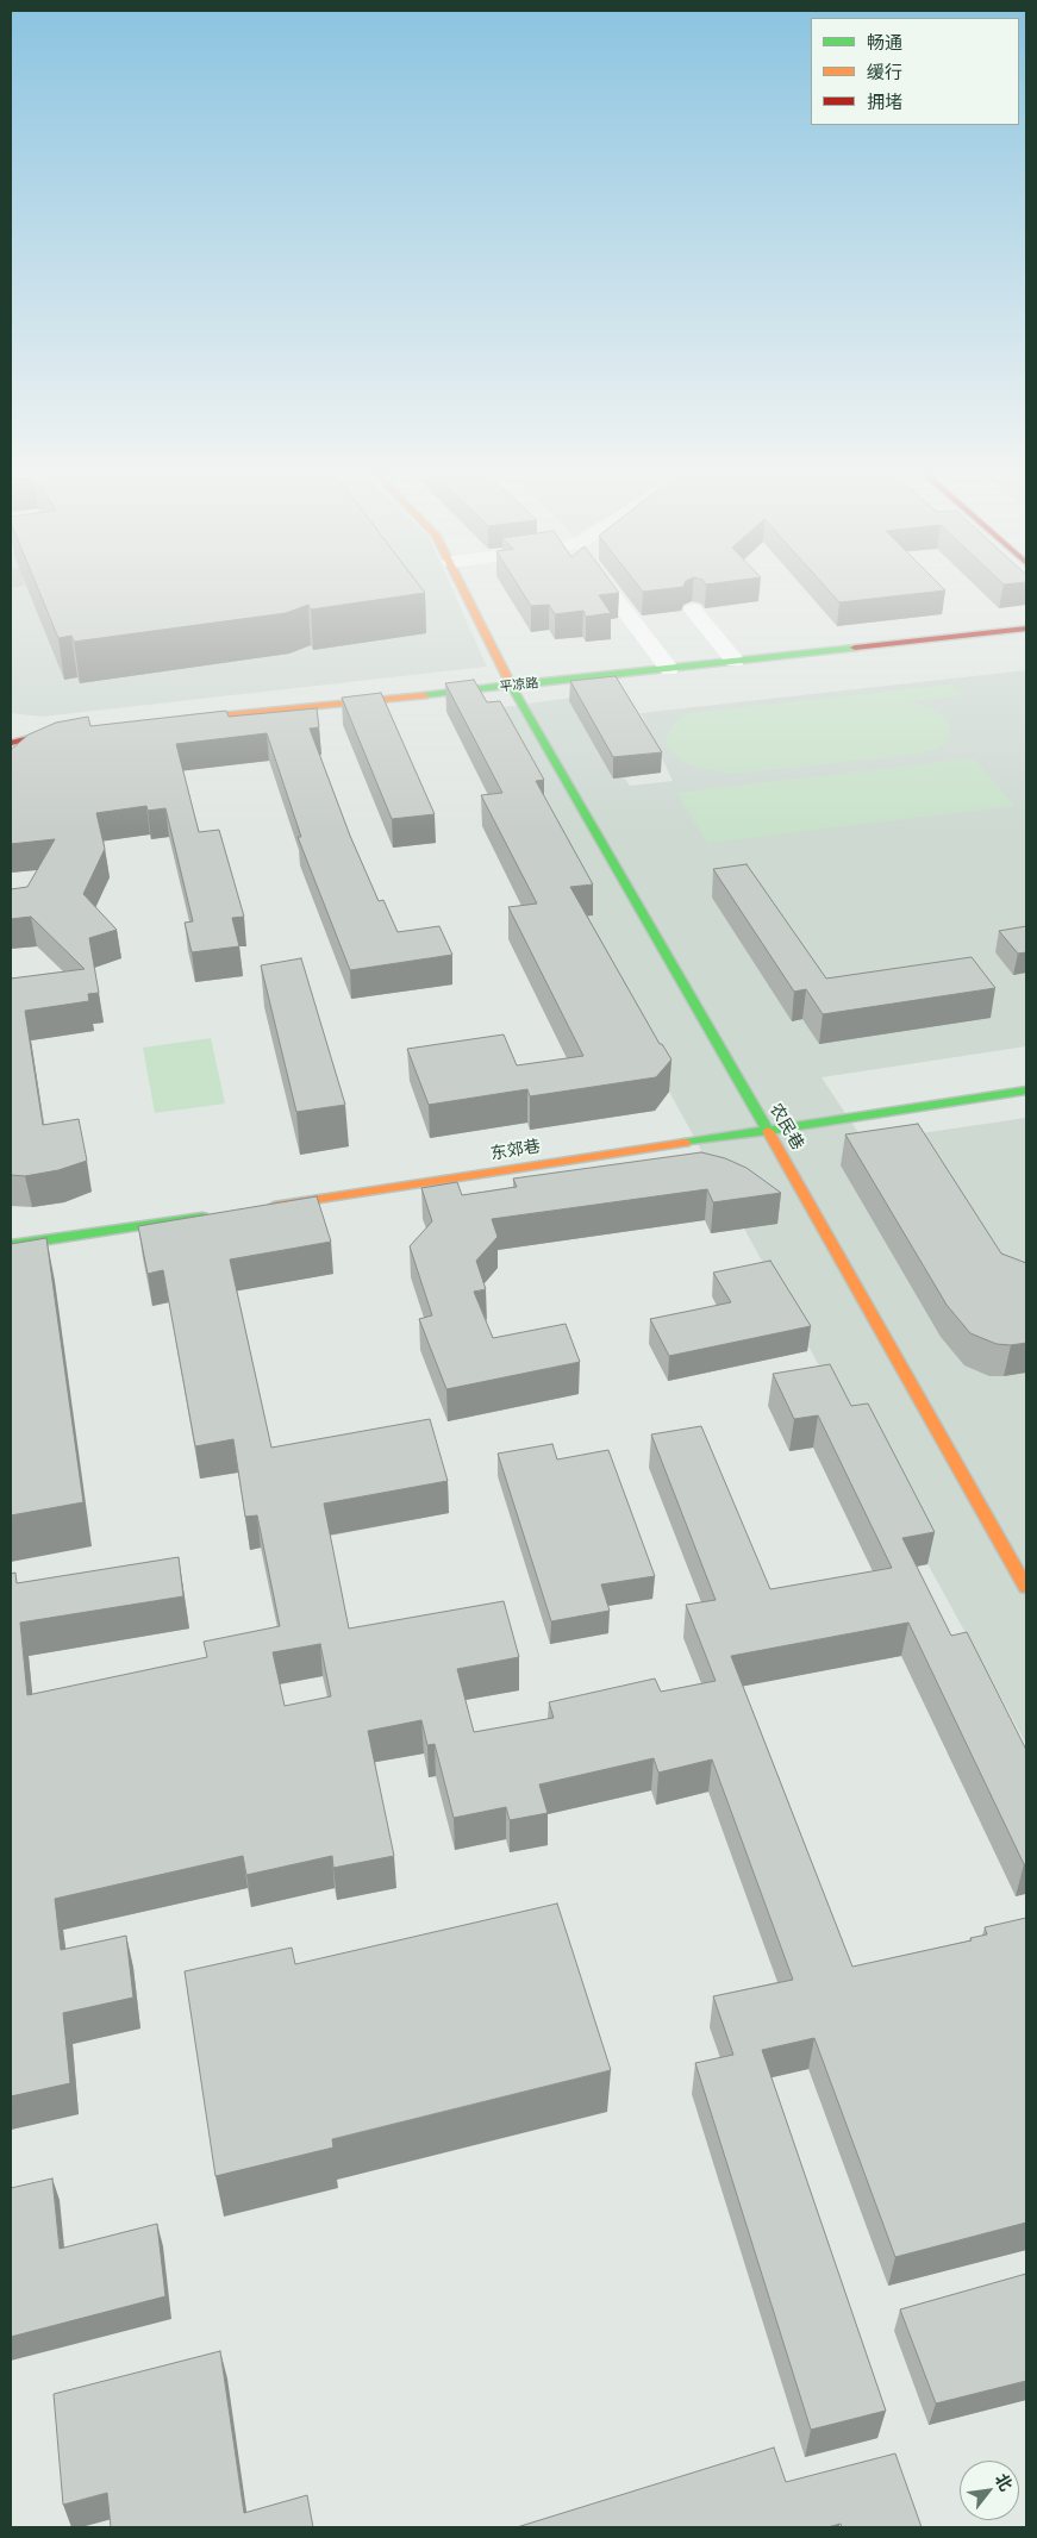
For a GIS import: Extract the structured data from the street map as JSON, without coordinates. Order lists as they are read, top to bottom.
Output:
{
  "streets": {
    "street": ["平凉路", "农民巷", "东郊巷"]
  },
  "crossings": [
    ["平凉路", "农民巷"],
    ["农民巷", "东郊巷"]
  ],
  "legend": ["畅通", "缓行", "拥堵"],
  "north": "top right"
}
